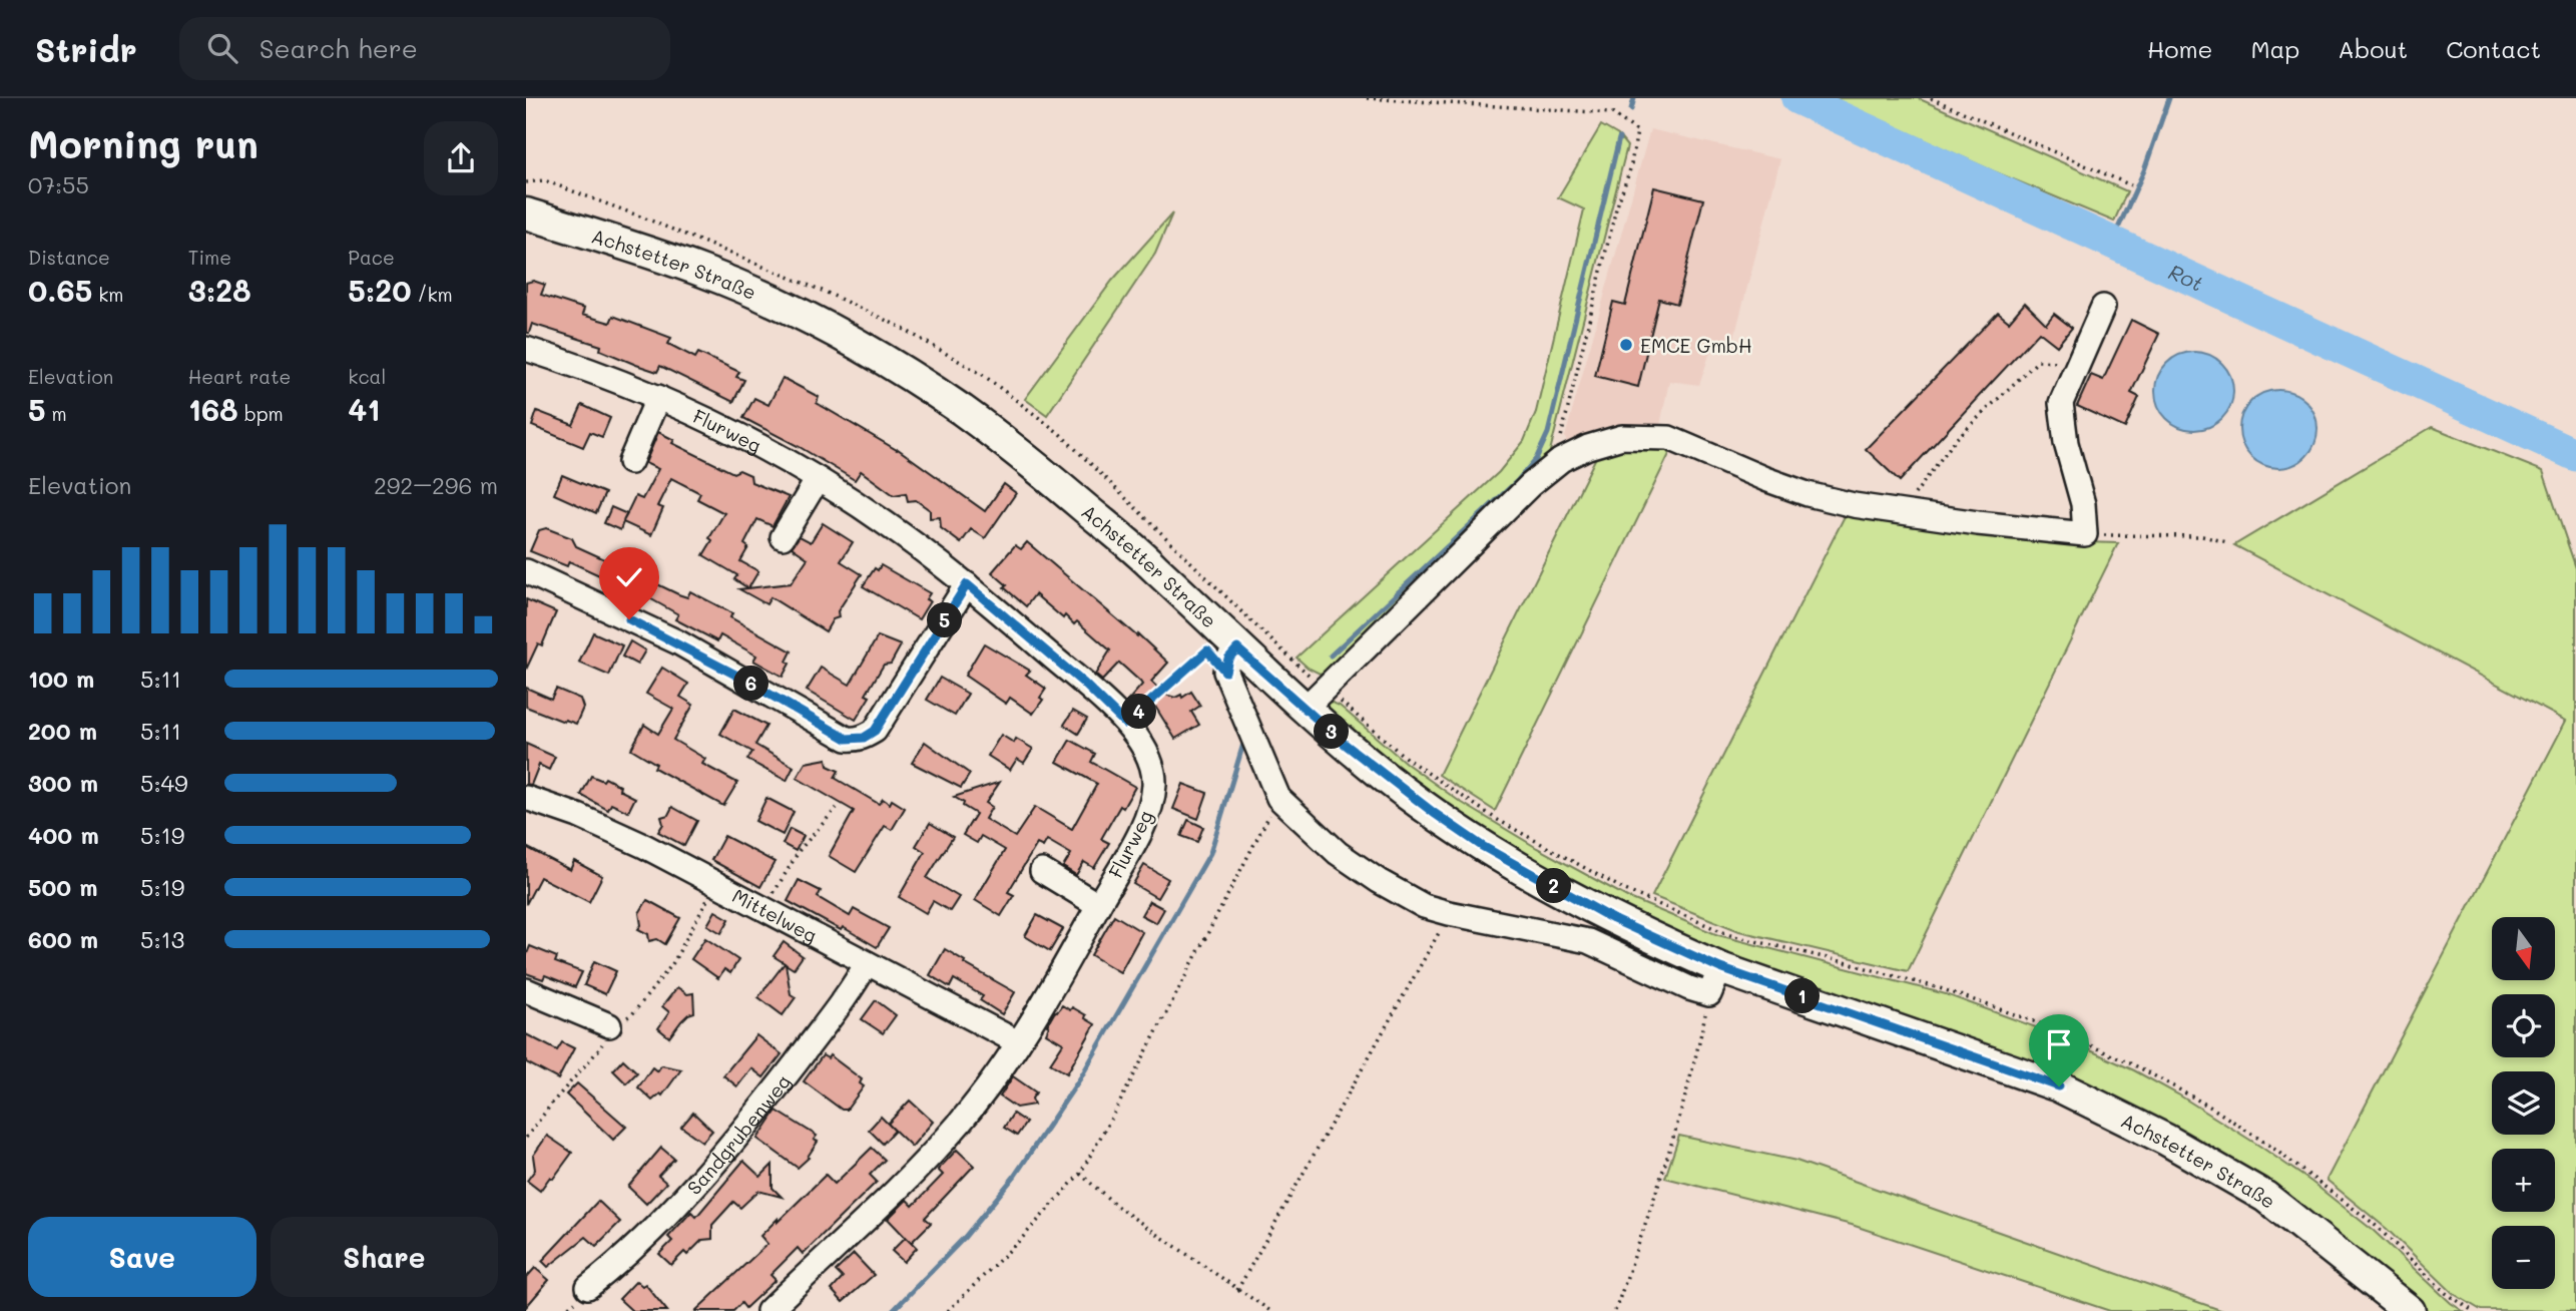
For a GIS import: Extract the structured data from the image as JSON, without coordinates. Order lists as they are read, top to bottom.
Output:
{
  "streets": {
    "main road": ["Achstetter Straße"],
    "street": ["Flurweg", "Mittelweg", "Sandgrubenweg"]
  },
  "crossings": [
    ["Flurweg", "Mittelweg"],
    ["Mittelweg", "Sandgrubenweg"]
  ],
  "water": ["Rot"],
  "places": ["EMCE GmbH"],
  "north": "bottom",
  "page": {
    "header": "Stridr",
    "search": "Search here",
    "nav": [
      "Home",
      "Map",
      "About",
      "Contact"
    ],
    "heading": ["Morning run", "07:55"],
    "stats": [
      ["Distance", "0.65 km"],
      ["Time", "3:28"],
      ["Pace", "5:20 /km"],
      ["Elevation", "5 m"],
      ["Heart rate", "168 bpm"],
      ["kcal", "41"]
    ],
    "chart": ["Elevation", "292–296 m"],
    "pins": [
      "5",
      "6",
      "4",
      "3",
      "2",
      "1"
    ],
    "list": [
      {
        "name": "100 m",
        "note": "5:11"
      },
      {
        "name": "200 m",
        "note": "5:11"
      },
      {
        "name": "300 m",
        "note": "5:49"
      },
      {
        "name": "400 m",
        "note": "5:19"
      },
      {
        "name": "500 m",
        "note": "5:19"
      },
      {
        "name": "600 m",
        "note": "5:13"
      }
    ],
    "map_buttons": ["+", "−"],
    "buttons": ["Save", "Share"]
  }
}
